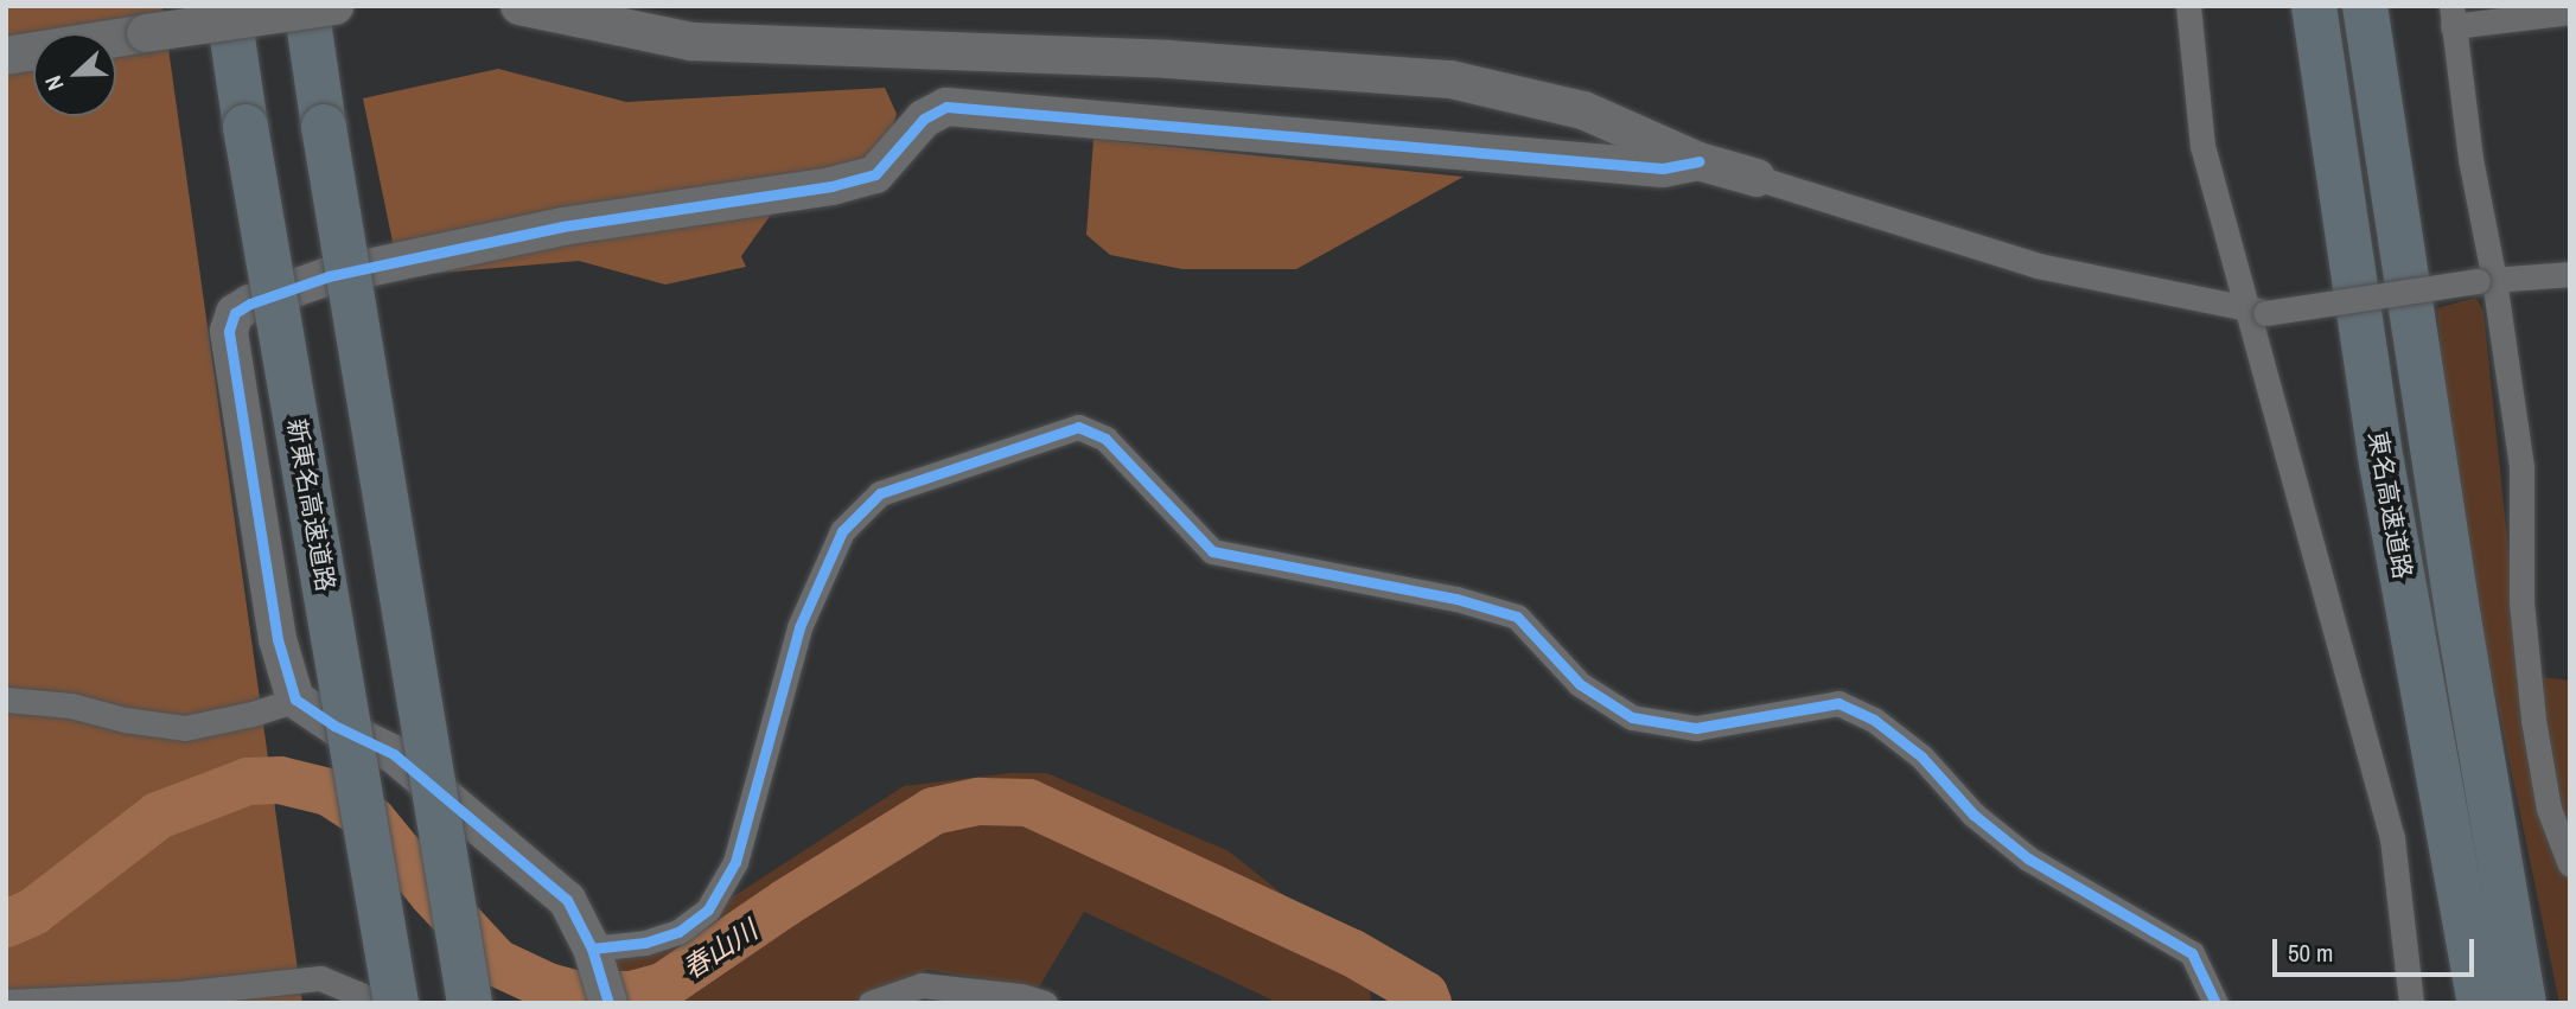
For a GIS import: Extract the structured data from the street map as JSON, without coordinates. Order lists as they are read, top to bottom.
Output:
{
  "streets": {
    "highway": ["新東名高速道路", "東名高速道路"]
  },
  "water": ["春山川"],
  "scale_bar": "50 m",
  "north": "left"
}
